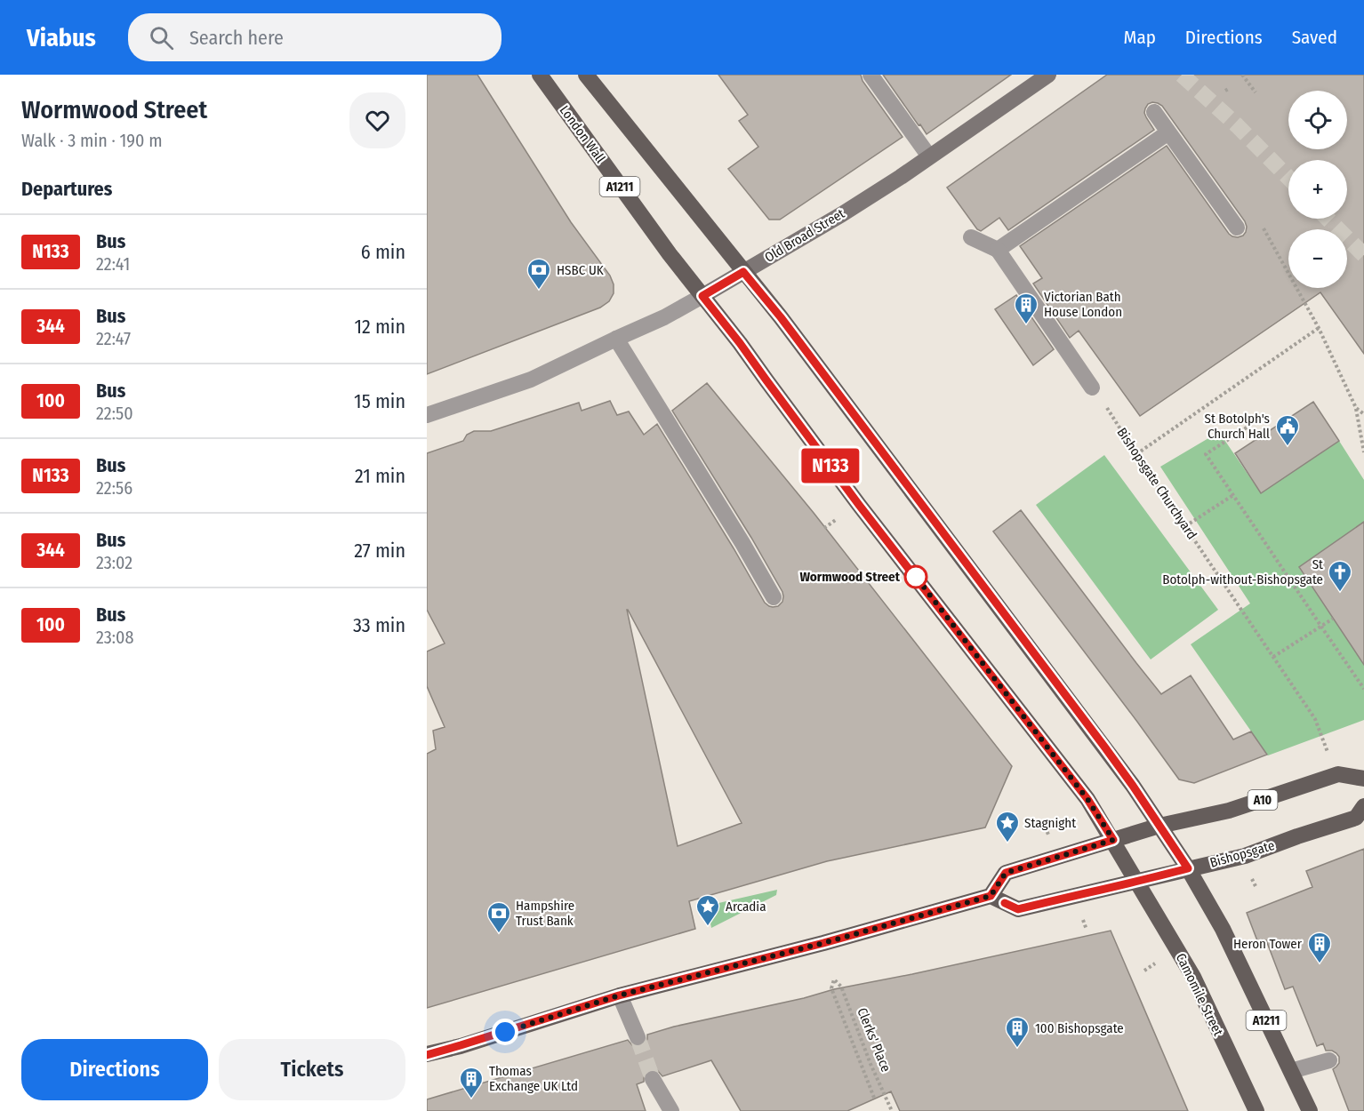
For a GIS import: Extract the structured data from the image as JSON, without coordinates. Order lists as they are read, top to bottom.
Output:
{
  "streets": {
    "main road": [
      "London Wall",
      "A1211",
      "A10",
      "Bishopsgate",
      "Camomile Street"
    ],
    "street": ["Old Broad Street"],
    "path": ["Bishopsgate Churchyard", "Clerks' Place"]
  },
  "crossings": [
    ["London Wall", "A1211"],
    ["London Wall", "Old Broad Street"],
    ["A1211", "Old Broad Street"],
    ["A1211", "A10"],
    ["A1211", "Bishopsgate"],
    ["A1211", "Camomile Street"],
    ["Bishopsgate Churchyard", "A10"],
    ["A10", "Bishopsgate"],
    ["A10", "Camomile Street"],
    ["Bishopsgate", "Camomile Street"]
  ],
  "places": {
    "bank": ["HSBC UK", "Hampshire Trust Bank"],
    "building": [
      "Victorian Bath House London",
      "Heron Tower",
      "100 Bishopsgate",
      "Thomas Exchange UK Ltd"
    ],
    "public building": ["St Botolph's Church Hall"],
    "other": ["Wormwood Street"],
    "church": ["St Botolph-without-Bishopsgate"],
    "place": ["Stagnight", "Arcadia"]
  },
  "lines": ["bus line N133"],
  "page": {
    "header": "Viabus",
    "search": "Search here",
    "nav": ["Map", "Directions", "Saved"],
    "heading": [
      ["Wormwood Street", "Walk · 3 min · 190 m"],
      "Departures"
    ],
    "on_map": "N133",
    "map_buttons": ["+", "−"],
    "list": [
      {
        "mark": "N133",
        "name": "Bus",
        "note": "22:41",
        "value": "6 min"
      },
      {
        "mark": "344",
        "name": "Bus",
        "note": "22:47",
        "value": "12 min"
      },
      {
        "mark": "100",
        "name": "Bus",
        "note": "22:50",
        "value": "15 min"
      },
      {
        "mark": "N133",
        "name": "Bus",
        "note": "22:56",
        "value": "21 min"
      },
      {
        "mark": "344",
        "name": "Bus",
        "note": "23:02",
        "value": "27 min"
      },
      {
        "mark": "100",
        "name": "Bus",
        "note": "23:08",
        "value": "33 min"
      }
    ],
    "buttons": ["Directions", "Tickets"]
  }
}
